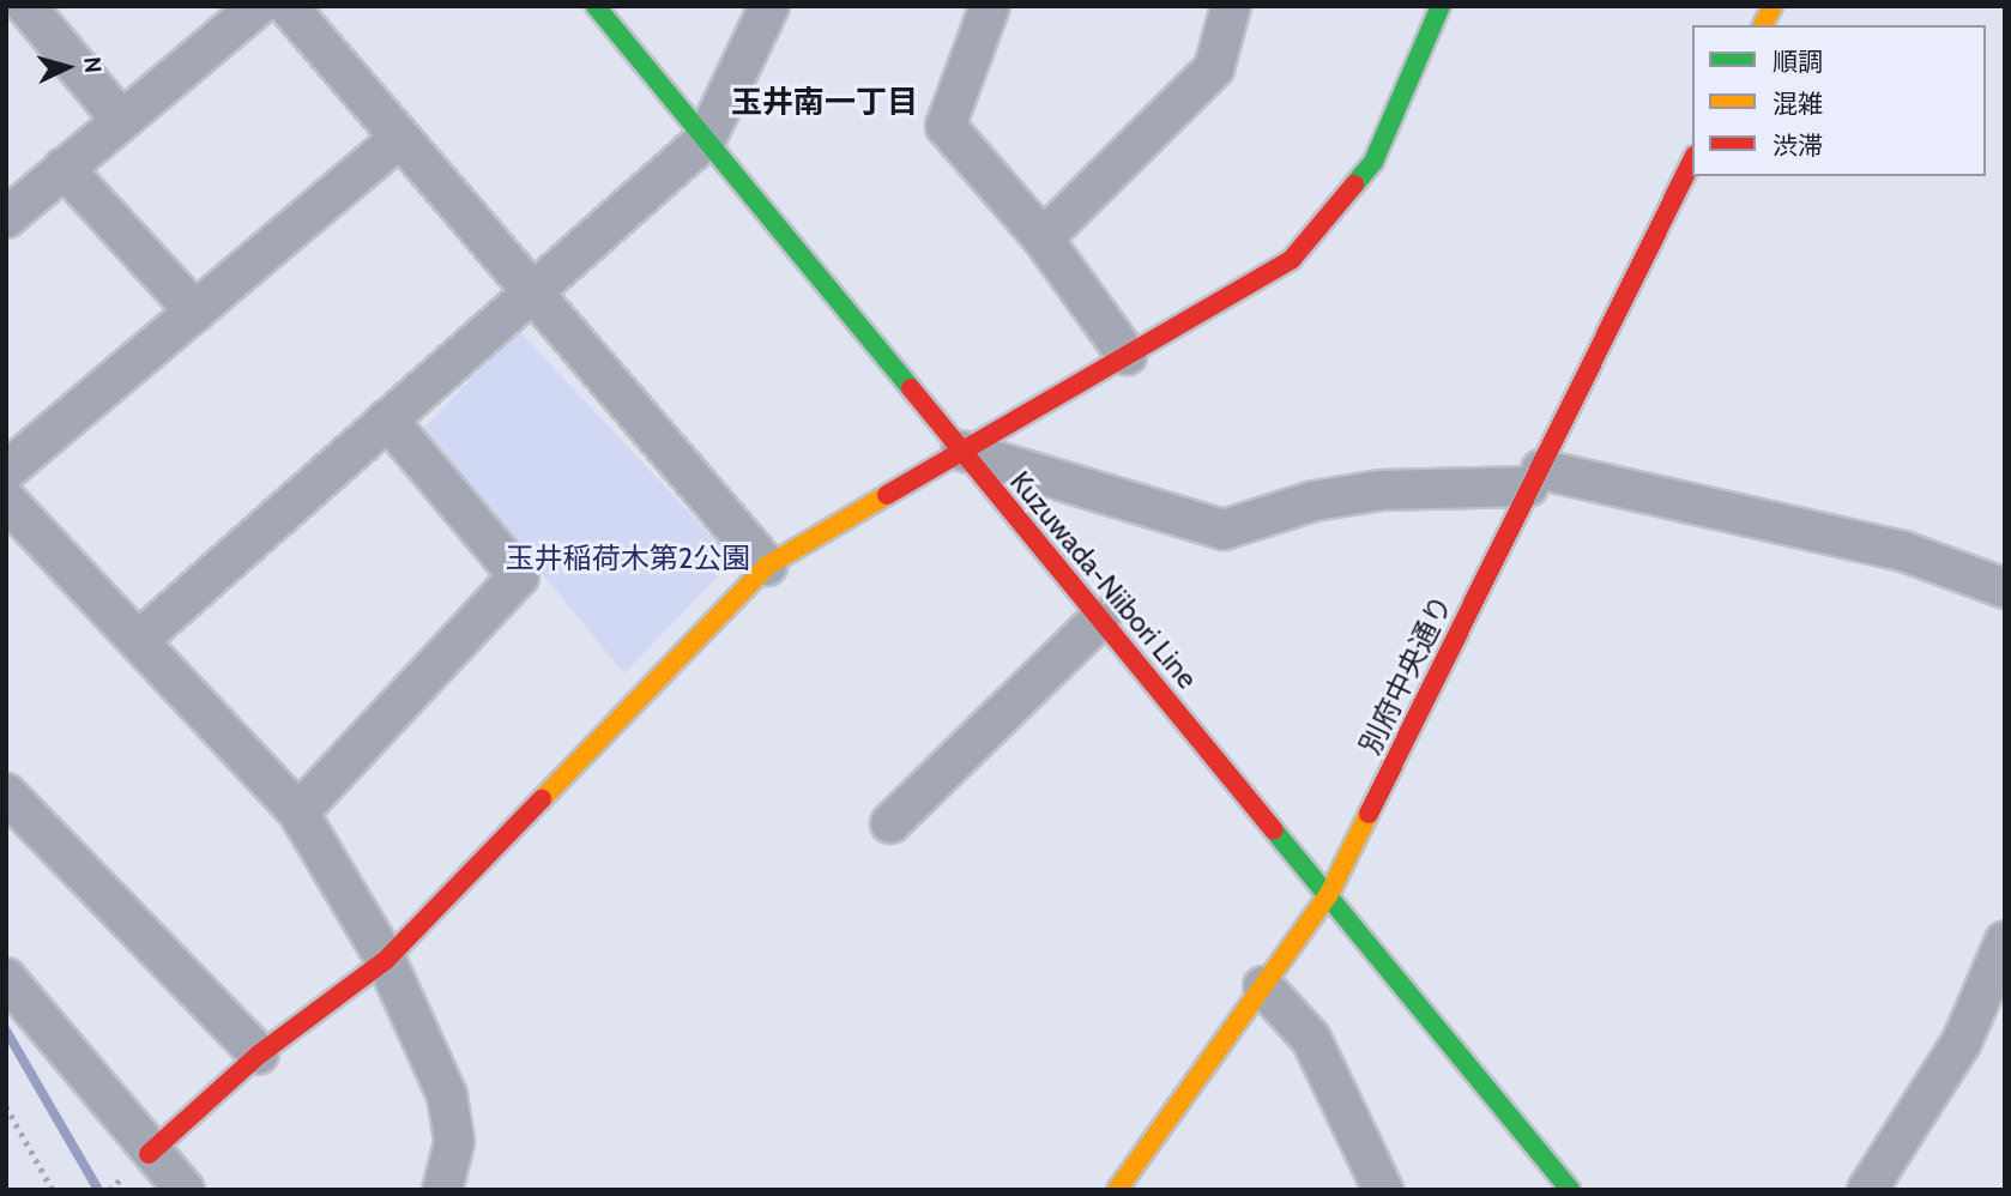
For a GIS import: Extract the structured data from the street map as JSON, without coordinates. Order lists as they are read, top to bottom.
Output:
{
  "streets": {
    "street": ["Kuzuwada-Niibori Line", "別府中央通り"]
  },
  "crossings": [
    ["Kuzuwada-Niibori Line", "別府中央通り"]
  ],
  "districts": ["玉井南一丁目"],
  "parks": ["玉井稲荷木第2公園"],
  "legend": ["順調", "混雑", "渋滞"],
  "north": "right"
}
